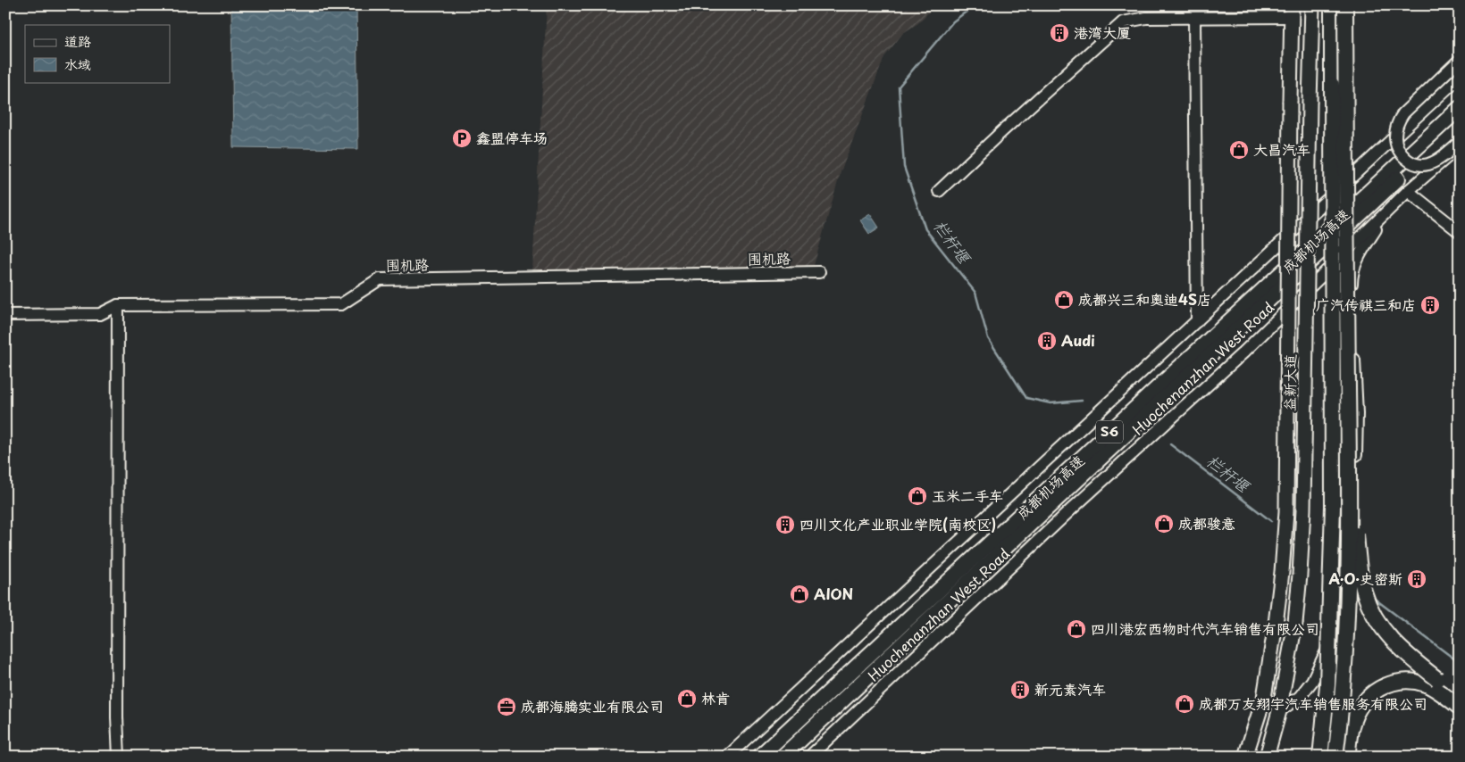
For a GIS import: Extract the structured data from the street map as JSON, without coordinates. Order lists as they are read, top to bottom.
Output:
{
  "streets": {
    "highway": ["成都机场高速", "S6"],
    "main road": ["围机路", "Huochenanzhan West Road", "益新大道"]
  },
  "water": ["栏杆堰"],
  "places": {
    "building": [
      "港湾大厦",
      "广汽传祺三和店",
      "Audi",
      "四川文化产业职业学院(南校区)",
      "A·O·史密斯",
      "新元素汽车"
    ],
    "parking": ["鑫盟停车场"],
    "shop": [
      "大昌汽车",
      "成都兴三和奥迪4S店",
      "玉米二手车",
      "成都骏意",
      "AION",
      "四川港宏西物时代汽车销售有限公司",
      "林肯",
      "成都万友翔宇汽车销售服务有限公司"
    ],
    "office": ["成都海腾实业有限公司"]
  },
  "legend": ["道路", "水域"]
}
